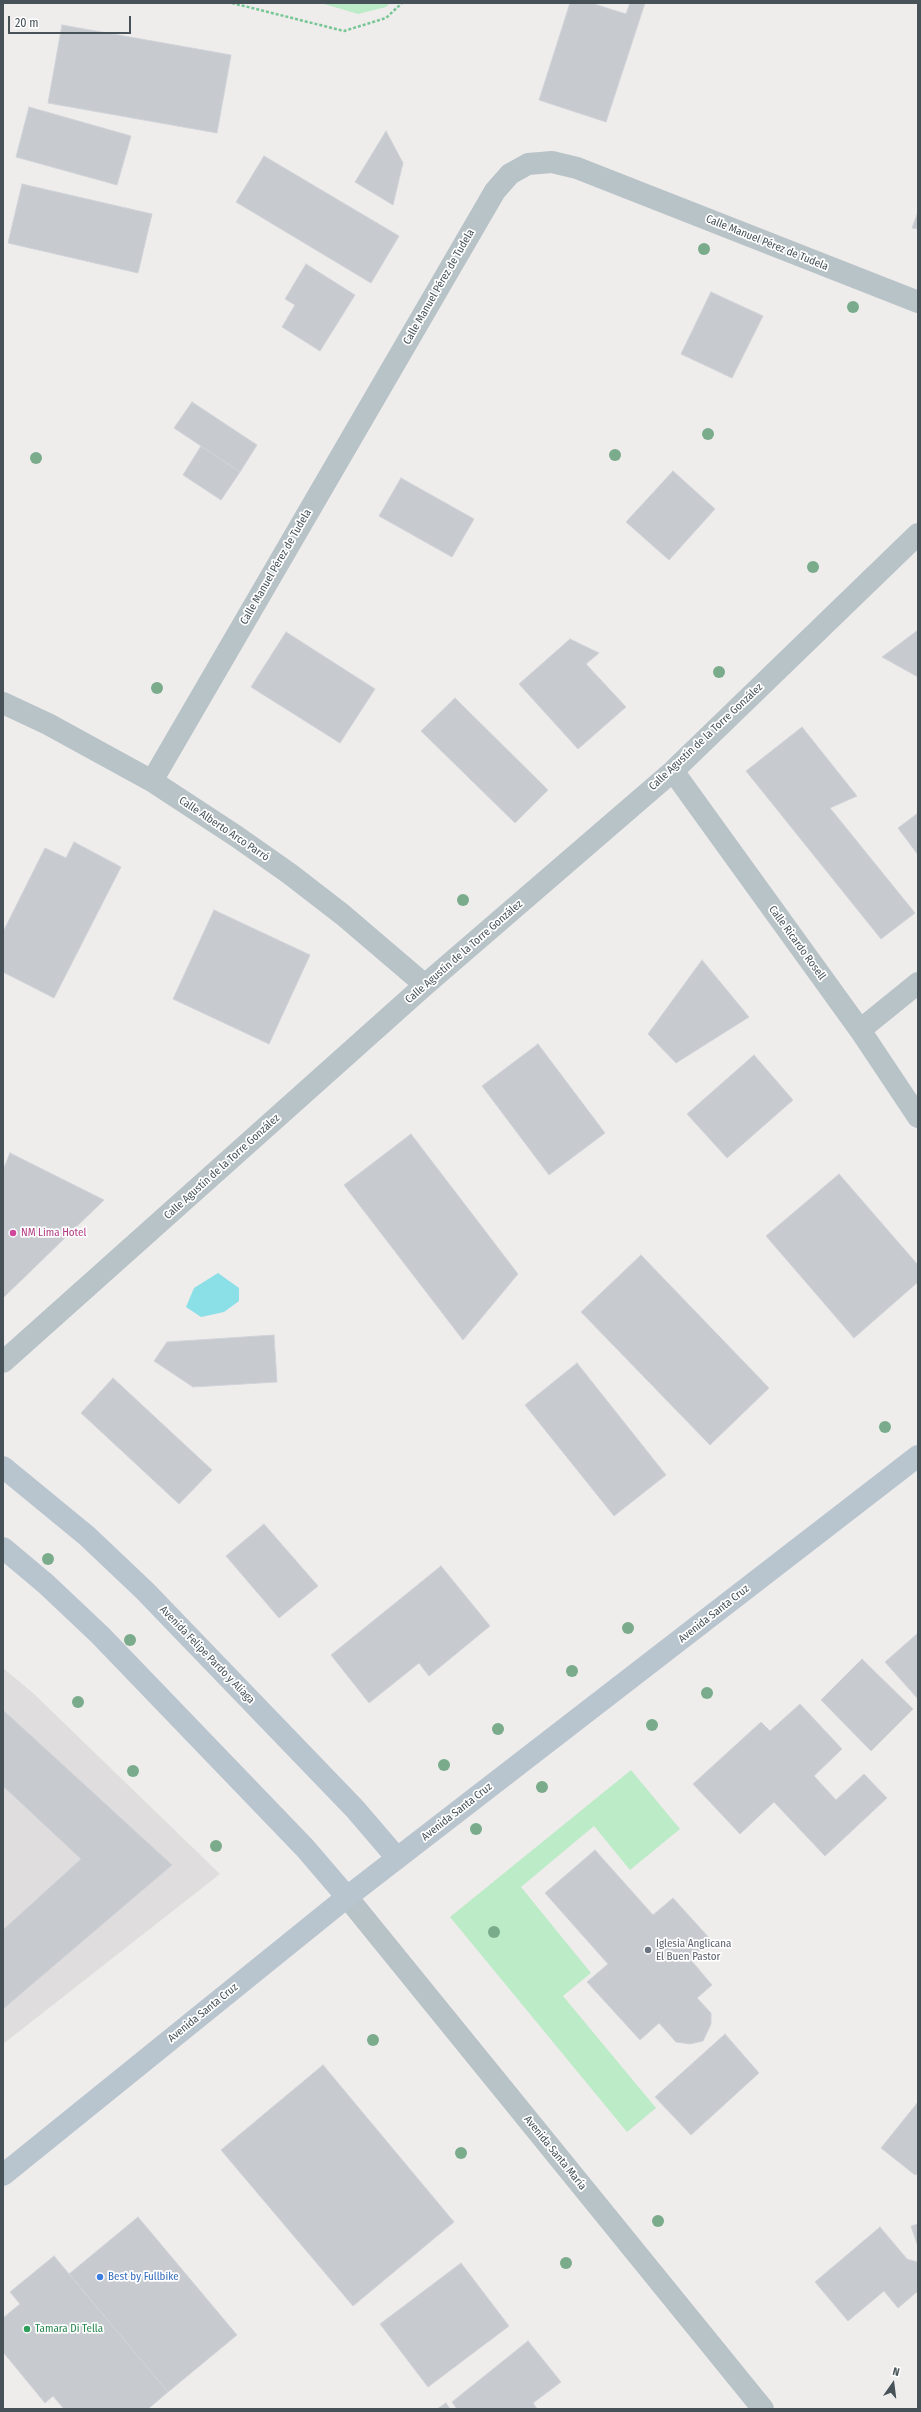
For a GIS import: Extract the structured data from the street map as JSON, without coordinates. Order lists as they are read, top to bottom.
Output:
{
  "streets": {
    "main road": ["Avenida Santa Cruz", "Avenida Felipe Pardo y Aliaga"],
    "street": [
      "Calle Manuel Pérez de Tudela",
      "Calle Agustín de la Torre González",
      "Calle Alberto Arco Parró",
      "Calle Ricardo Rosell",
      "Avenida Santa María"
    ]
  },
  "crossings": [
    ["Calle Manuel Pérez de Tudela", "Calle Alberto Arco Parró"],
    ["Calle Agustín de la Torre González", "Calle Alberto Arco Parró"],
    ["Calle Agustín de la Torre González", "Calle Ricardo Rosell"],
    ["Avenida Santa Cruz", "Avenida Felipe Pardo y Aliaga"],
    ["Avenida Santa Cruz", "Avenida Santa María"]
  ],
  "places": [
    "NM Lima Hotel",
    "Iglesia Anglicana El Buen Pastor",
    "Best by Fullbike",
    "Tamara Di Tella"
  ],
  "scale_bar": "20 m",
  "north": "top"
}
